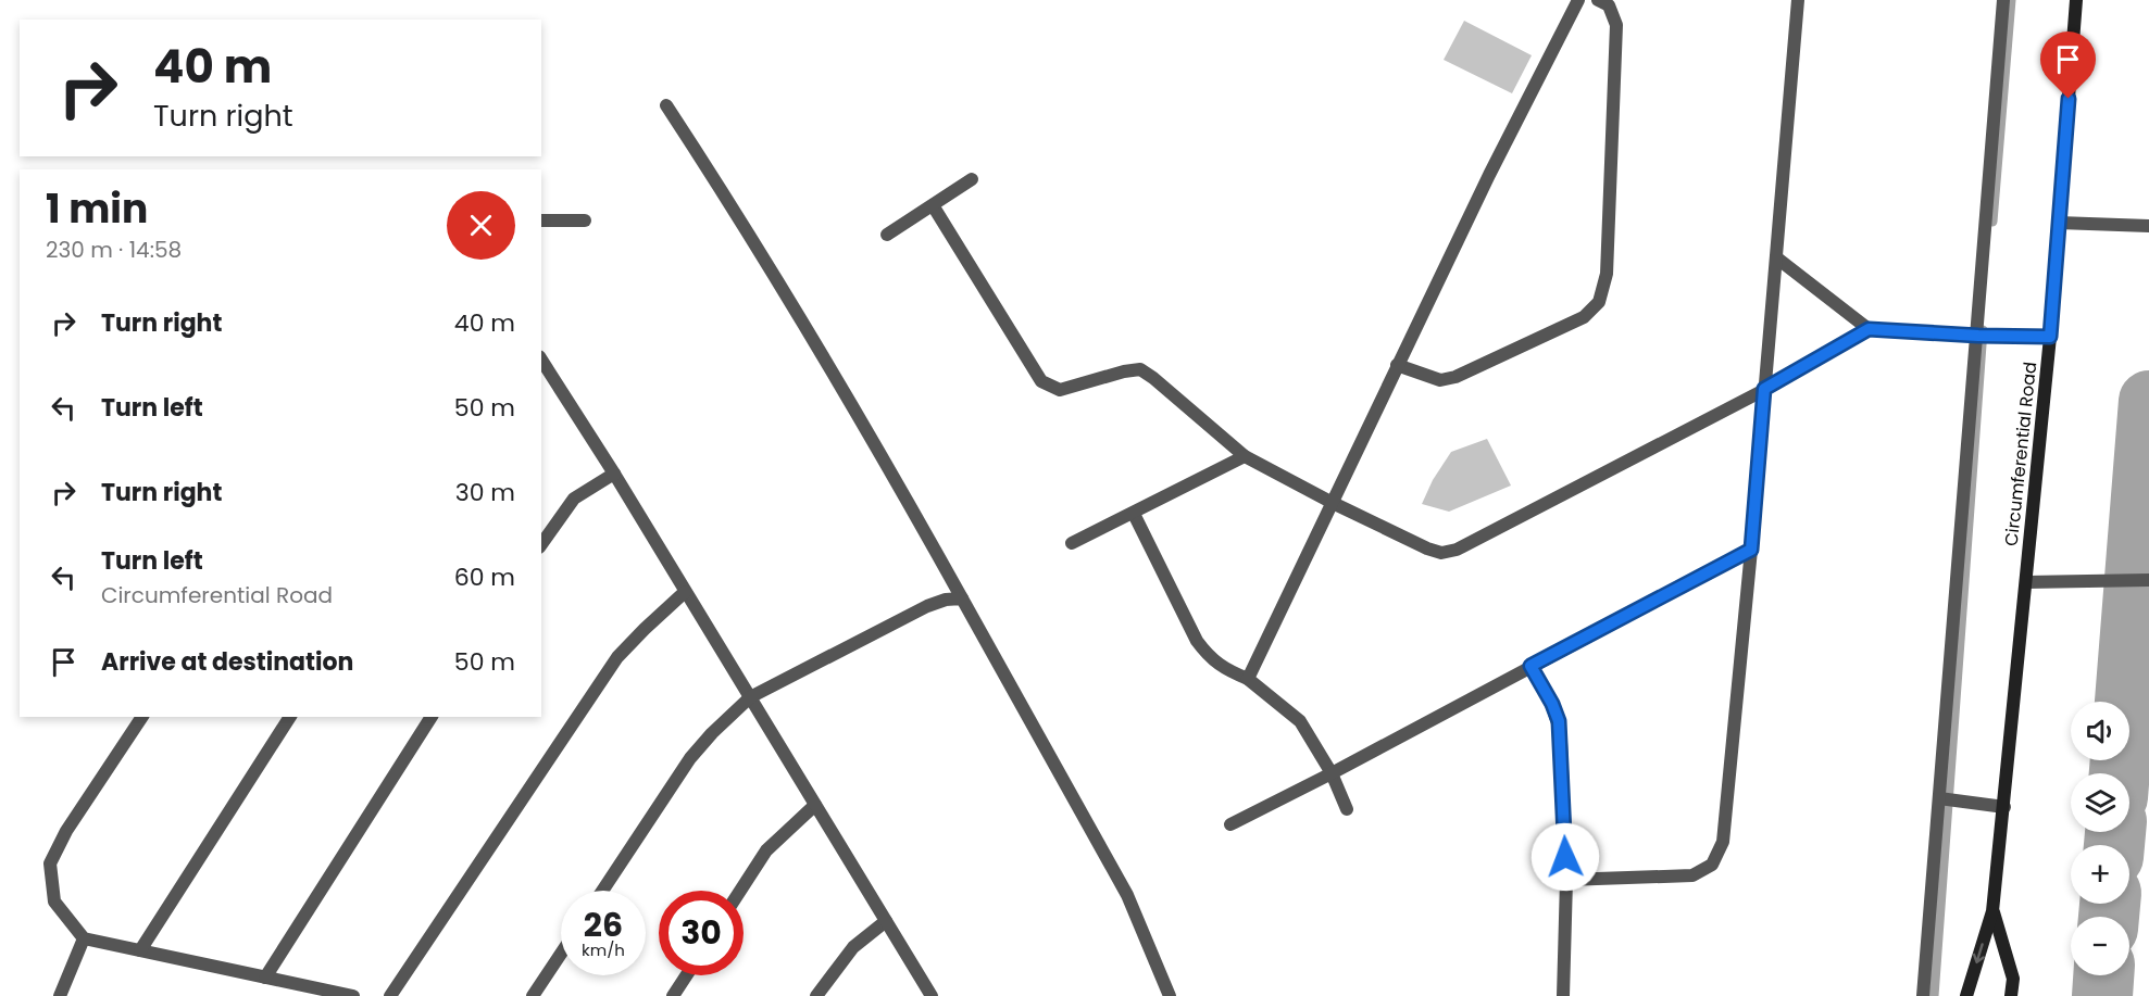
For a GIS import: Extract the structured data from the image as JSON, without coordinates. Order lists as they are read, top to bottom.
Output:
{
  "streets": {
    "main road": ["Circumferential Road"]
  },
  "page": {
    "turn": ["40 m", "Turn right"],
    "heading": ["1 min", "230 m · 14:58"],
    "list": [
      {
        "name": "Turn right",
        "value": "40 m"
      },
      {
        "name": "Turn left",
        "value": "50 m"
      },
      {
        "name": "Turn right",
        "value": "30 m"
      },
      {
        "name": "Turn left",
        "note": "Circumferential Road",
        "value": "60 m"
      },
      {
        "name": "Arrive at destination",
        "value": "50 m"
      }
    ],
    "map_buttons": ["+", "−"],
    "speed": "26 km/h",
    "limit": "30"
  }
}
